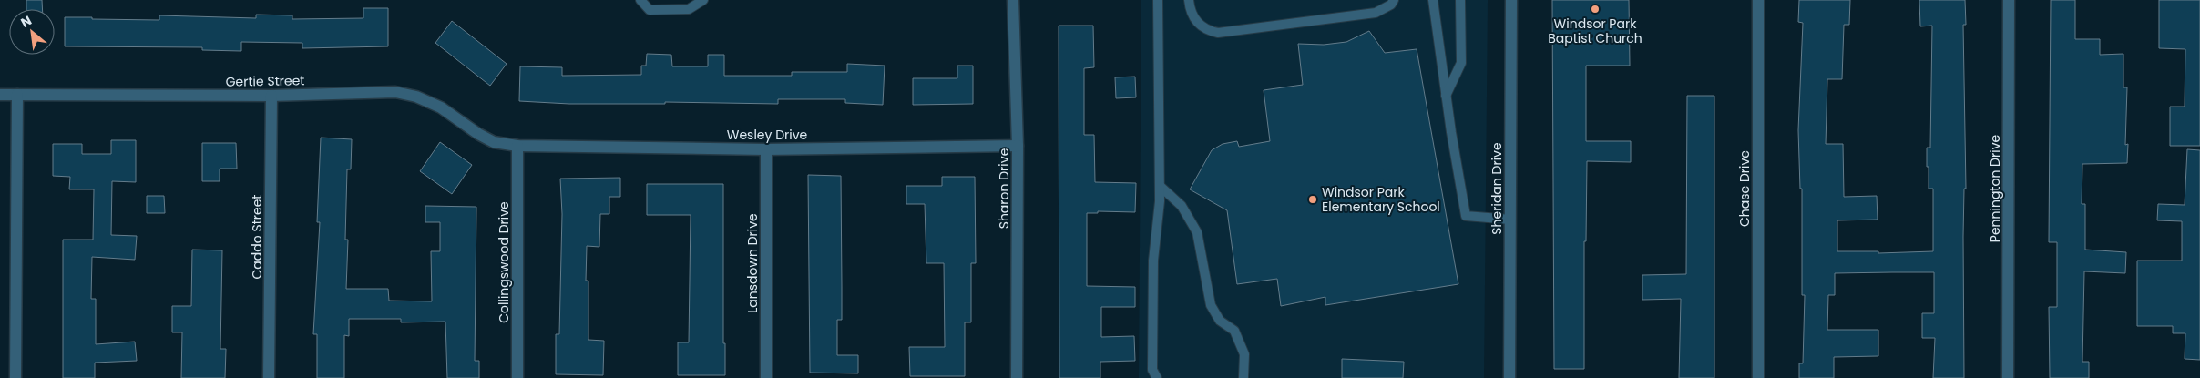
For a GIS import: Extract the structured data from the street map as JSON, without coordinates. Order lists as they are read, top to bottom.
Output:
{
  "streets": {
    "street": [
      "Gertie Street",
      "Wesley Drive",
      "Sharon Drive",
      "Sheridan Drive",
      "Chase Drive",
      "Pennington Drive",
      "Caddo Street",
      "Collingswood Drive",
      "Lansdown Drive"
    ]
  },
  "crossings": [
    ["Gertie Street", "Wesley Drive"],
    ["Gertie Street", "Caddo Street"],
    ["Gertie Street", "Collingswood Drive"],
    ["Wesley Drive", "Sharon Drive"],
    ["Wesley Drive", "Collingswood Drive"],
    ["Wesley Drive", "Lansdown Drive"]
  ],
  "places": ["Windsor Park Baptist Church", "Windsor Park Elementary School"],
  "north": "top left"
}
